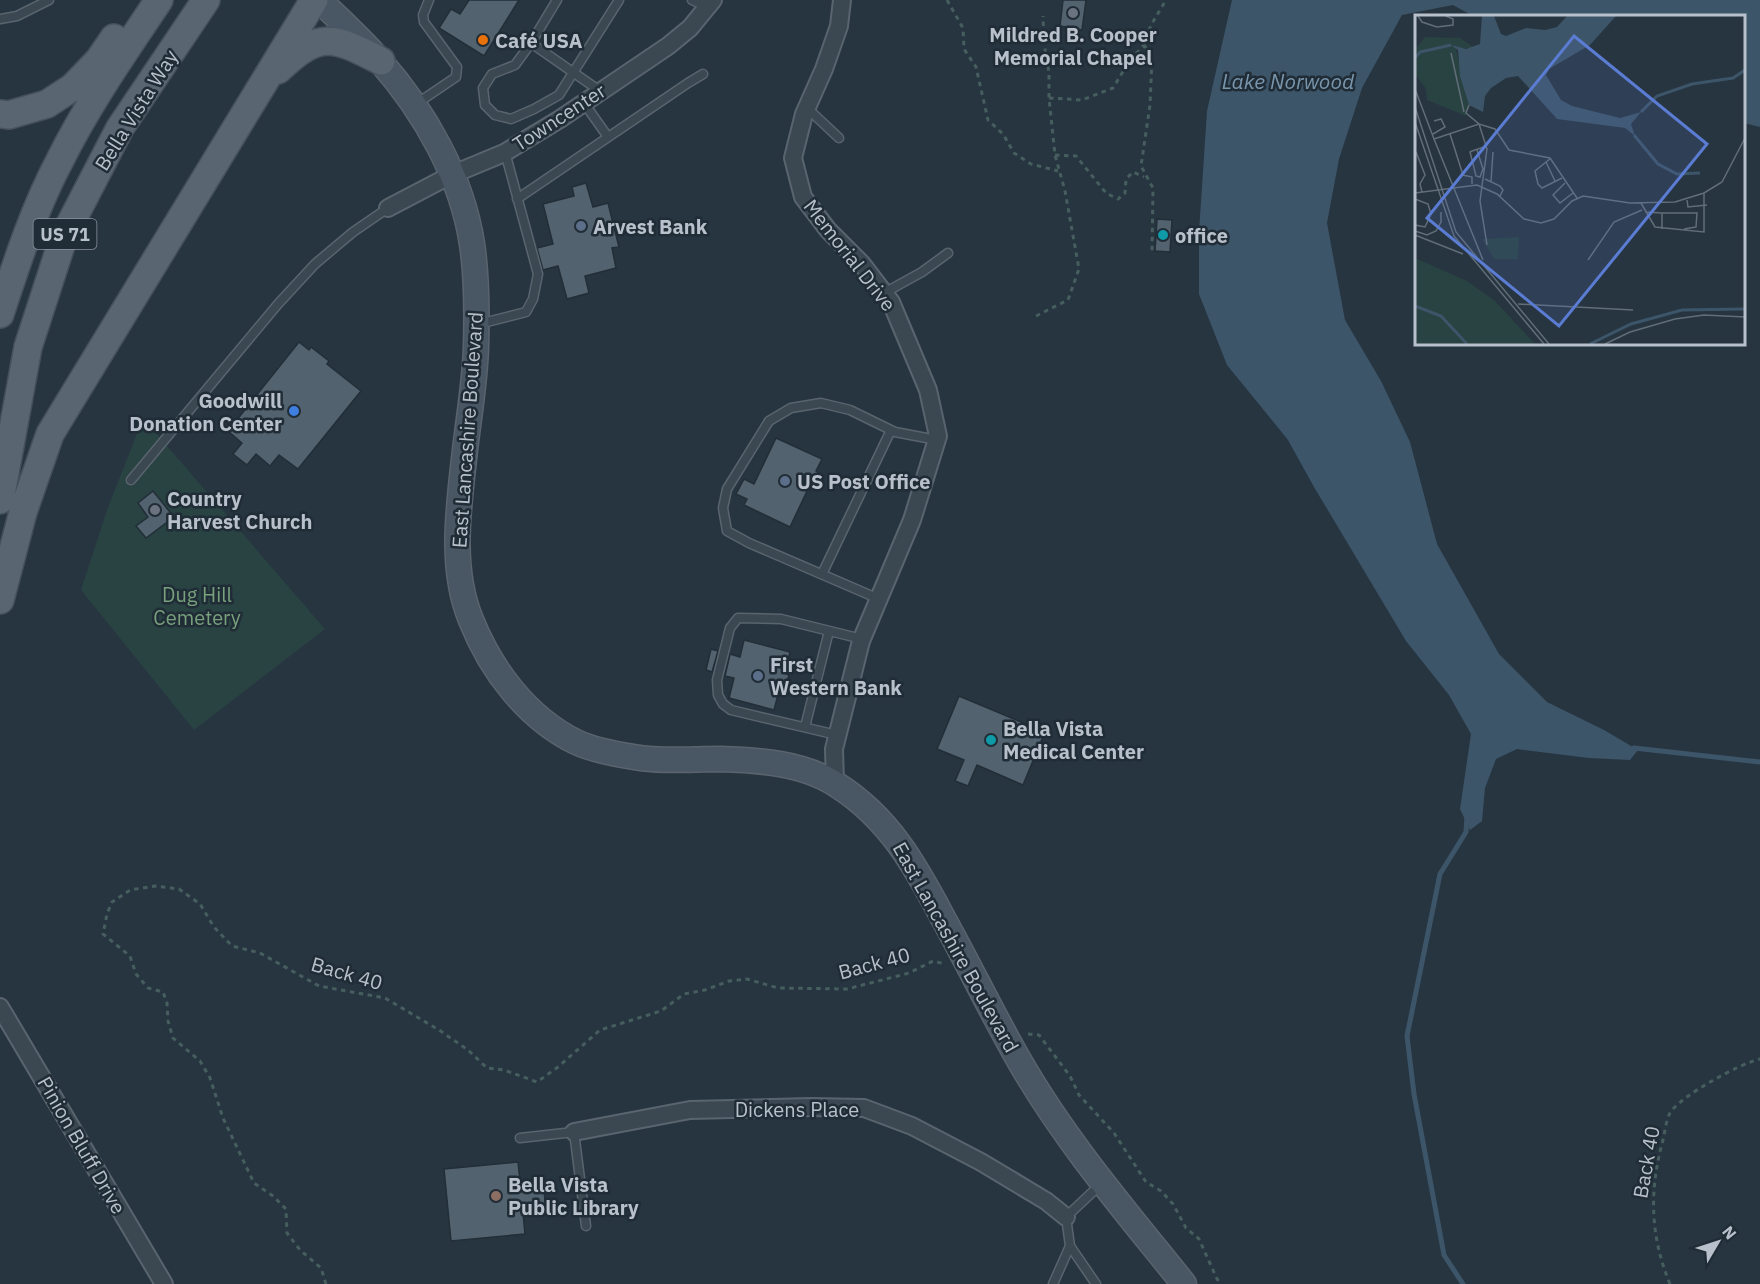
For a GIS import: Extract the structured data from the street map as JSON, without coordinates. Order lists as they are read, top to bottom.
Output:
{
  "streets": {
    "main road": ["Bella Vista Way", "US 71", "East Lancashire Boulevard"],
    "street": [
      "Towncenter",
      "Memorial Drive",
      "Dickens Place",
      "Pinion Bluff Drive"
    ],
    "path": ["Back 40"]
  },
  "crossings": [
    ["Towncenter", "East Lancashire Boulevard"],
    ["Memorial Drive", "East Lancashire Boulevard"]
  ],
  "water": ["Lake Norwood"],
  "parks": ["Dug Hill Cemetery"],
  "places": [
    "Mildred B. Cooper Memorial Chapel",
    "Café USA",
    "Arvest Bank",
    "office",
    "Goodwill Donation Center",
    "US Post Office",
    "Country Harvest Church",
    "First Western Bank",
    "Bella Vista Medical Center",
    "Bella Vista Public Library"
  ],
  "north": "top right"
}
